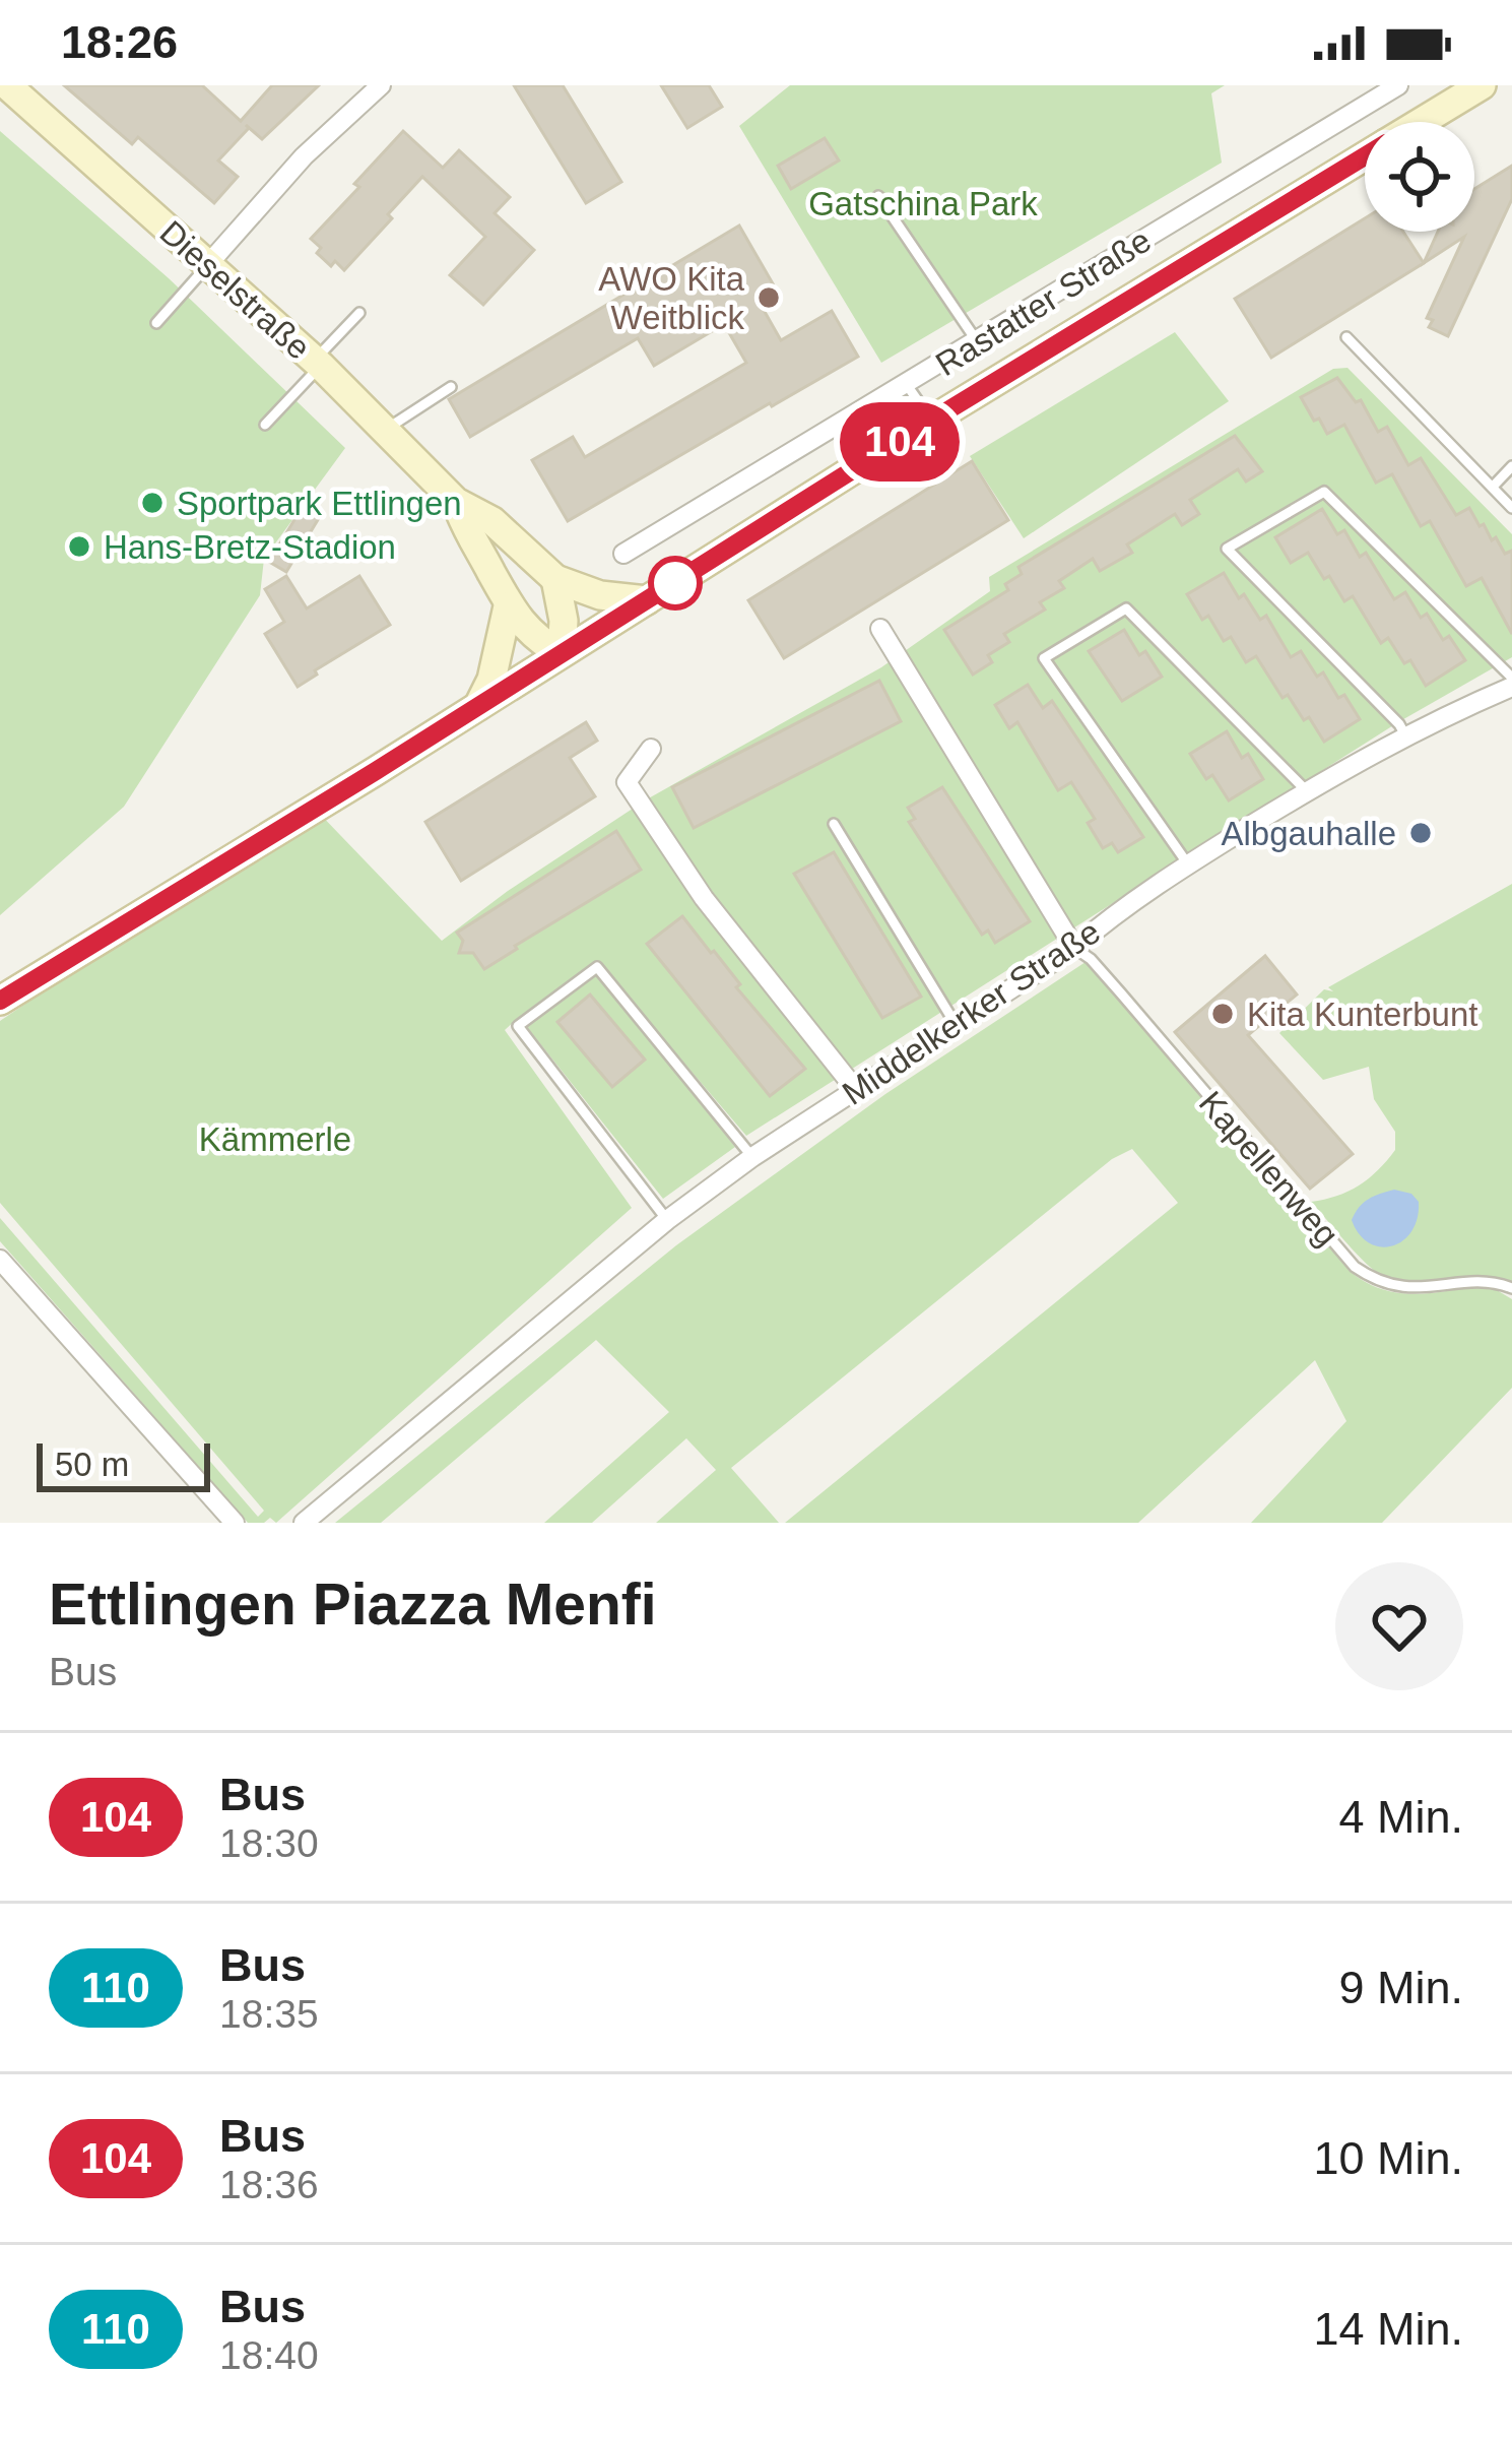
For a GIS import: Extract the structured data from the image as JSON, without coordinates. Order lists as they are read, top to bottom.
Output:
{
  "streets": {
    "main road": ["Dieselstraße", "Rastatter Straße"],
    "street": ["Middelkerker Straße"],
    "lane": ["Kapellenweg"]
  },
  "crossings": [
    ["Dieselstraße", "Rastatter Straße"],
    ["Middelkerker Straße", "Kapellenweg"]
  ],
  "parks": ["Gatschina Park", "Kämmerle"],
  "places": [
    "AWO Kita Weitblick",
    "Sportpark Ettlingen",
    "Hans-Bretz-Stadion",
    "Albgauhalle",
    "Kita Kunterbunt"
  ],
  "lines": ["bus line 104"],
  "scale_bar": "50 m",
  "page": {
    "status": "18:26",
    "on_map": "104",
    "scale": "50 m",
    "heading": ["Ettlingen Piazza Menfi", "Bus"],
    "list": [
      {
        "mark": "104",
        "name": "Bus",
        "note": "18:30",
        "value": "4 Min."
      },
      {
        "mark": "110",
        "name": "Bus",
        "note": "18:35",
        "value": "9 Min."
      },
      {
        "mark": "104",
        "name": "Bus",
        "note": "18:36",
        "value": "10 Min."
      },
      {
        "mark": "110",
        "name": "Bus",
        "note": "18:40",
        "value": "14 Min."
      }
    ]
  }
}
